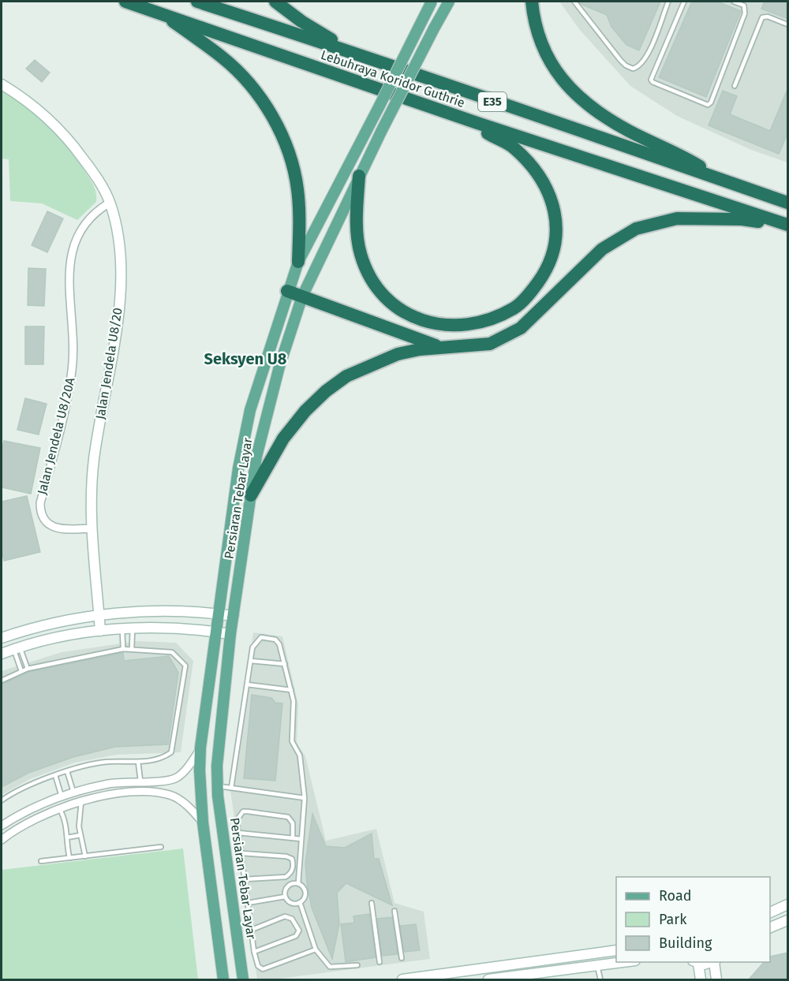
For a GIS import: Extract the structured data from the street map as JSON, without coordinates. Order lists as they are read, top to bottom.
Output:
{
  "streets": {
    "highway": ["Lebuhraya Koridor Guthrie", "E35"],
    "main road": ["Persiaran Tebar Layar"],
    "street": ["Jalan Jendela U8/20", "Jalan Jendela U8/20A"]
  },
  "crossings": [
    ["Jalan Jendela U8/20", "Jalan Jendela U8/20A"]
  ],
  "districts": ["Seksyen U8"],
  "legend": ["Road", "Park", "Building"]
}
